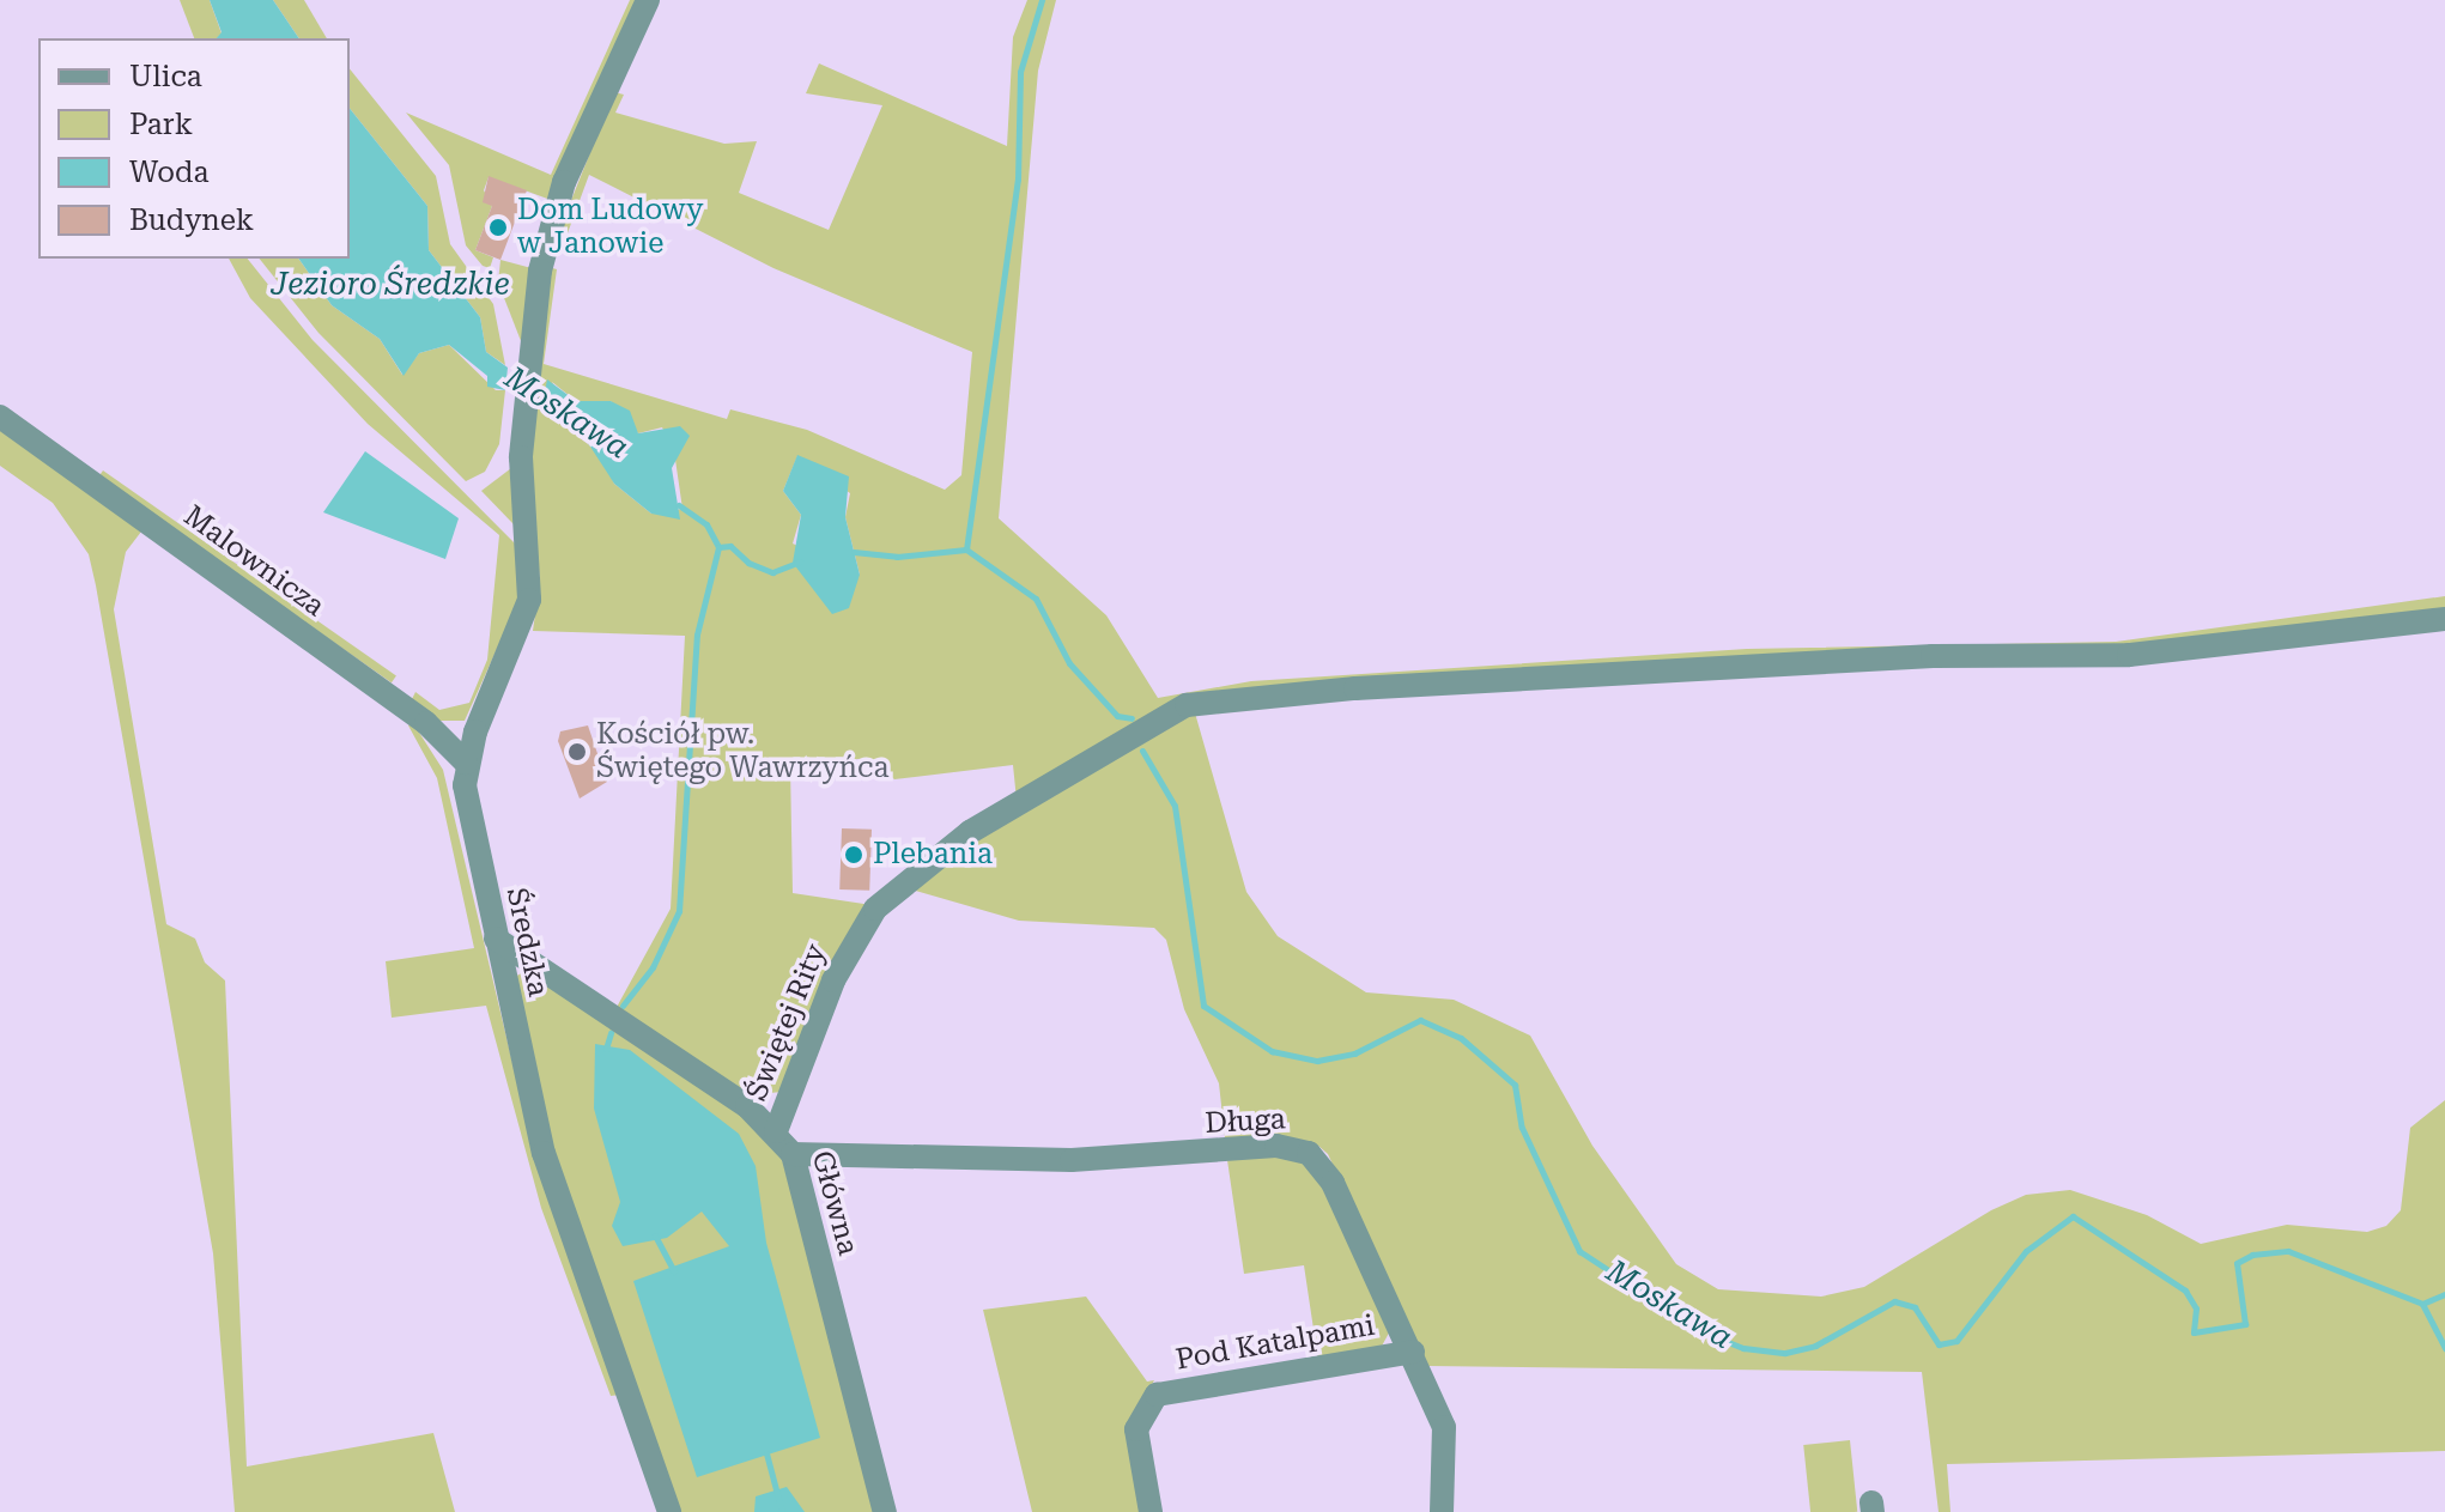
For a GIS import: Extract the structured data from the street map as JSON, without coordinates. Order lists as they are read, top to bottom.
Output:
{
  "streets": {
    "street": [
      "Malownicza",
      "Średzka",
      "Świętej Rity",
      "Długa",
      "Główna",
      "Pod Katalpami"
    ]
  },
  "crossings": [
    ["Malownicza", "Średzka"],
    ["Średzka", "Główna"],
    ["Świętej Rity", "Główna"],
    ["Długa", "Główna"],
    ["Długa", "Pod Katalpami"]
  ],
  "water": ["Jezioro Średzkie", "Moskawa"],
  "places": ["Dom Ludowy w Janowie", "Kościół pw. Świętego Wawrzyńca", "Plebania"],
  "legend": [
    "Ulica",
    "Park",
    "Woda",
    "Budynek"
  ]
}
